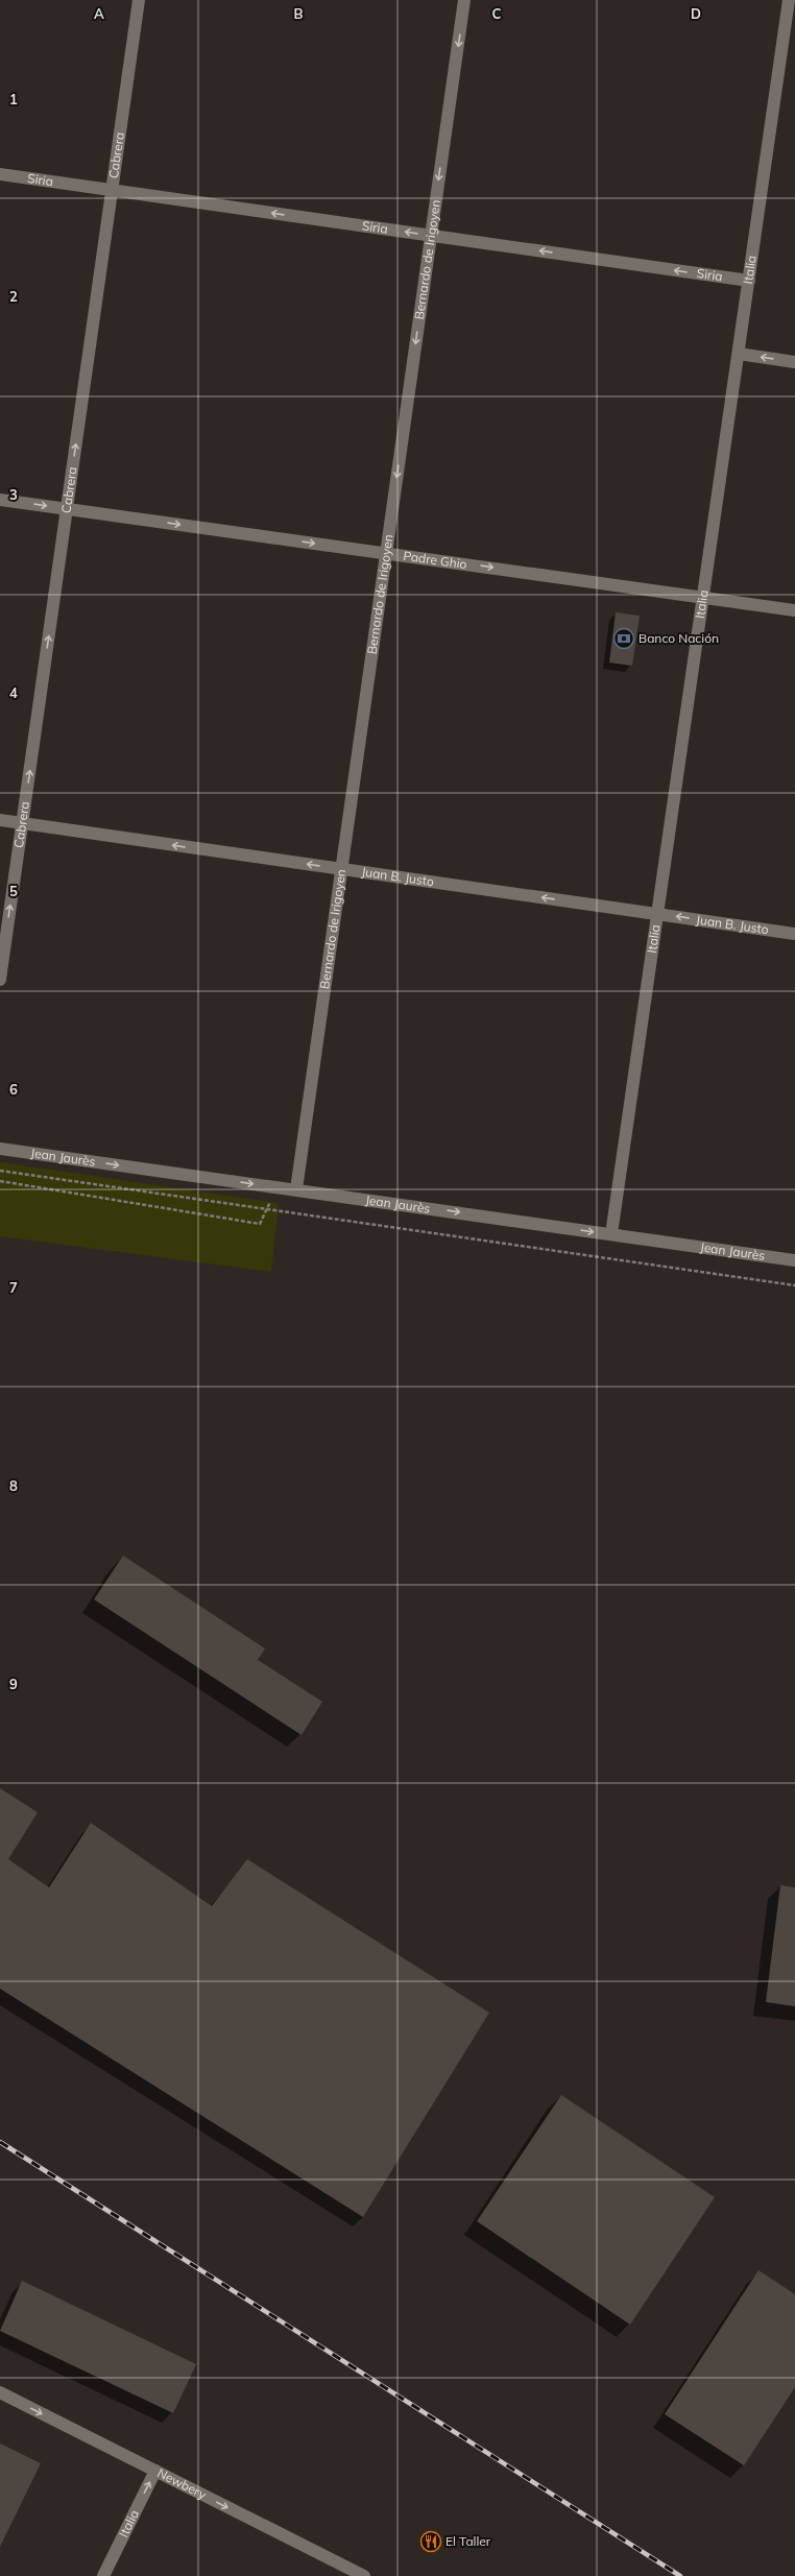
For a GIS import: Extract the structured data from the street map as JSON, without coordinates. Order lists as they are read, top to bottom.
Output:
{
  "streets": {
    "street": [
      "Cabrera",
      "Siria",
      "Bernardo de Irigoyen",
      "Italia",
      "Padre Ghio",
      "Juan B. Justo",
      "Jean Jaurès",
      "Newbery"
    ]
  },
  "crossings": [
    ["Cabrera", "Siria"],
    ["Cabrera", "Padre Ghio"],
    ["Cabrera", "Juan B. Justo"],
    ["Siria", "Bernardo de Irigoyen"],
    ["Siria", "Italia"],
    ["Bernardo de Irigoyen", "Padre Ghio"],
    ["Bernardo de Irigoyen", "Juan B. Justo"],
    ["Bernardo de Irigoyen", "Jean Jaurès"],
    ["Italia", "Padre Ghio"],
    ["Italia", "Juan B. Justo"],
    ["Italia", "Jean Jaurès"],
    ["Italia", "Newbery"]
  ],
  "one_way": [
    "Cabrera",
    "Siria",
    "Bernardo de Irigoyen",
    "Padre Ghio",
    "Juan B. Justo",
    "Jean Jaurès",
    "Newbery"
  ],
  "places": {
    "bank": ["Banco Nación"],
    "restaurant": ["El Taller"]
  },
  "grid": {
    "columns": [
      "A",
      "B",
      "C",
      "D"
    ],
    "rows": [
      "1",
      "2",
      "3",
      "4",
      "5",
      "6",
      "7",
      "8",
      "9"
    ]
  }
}
